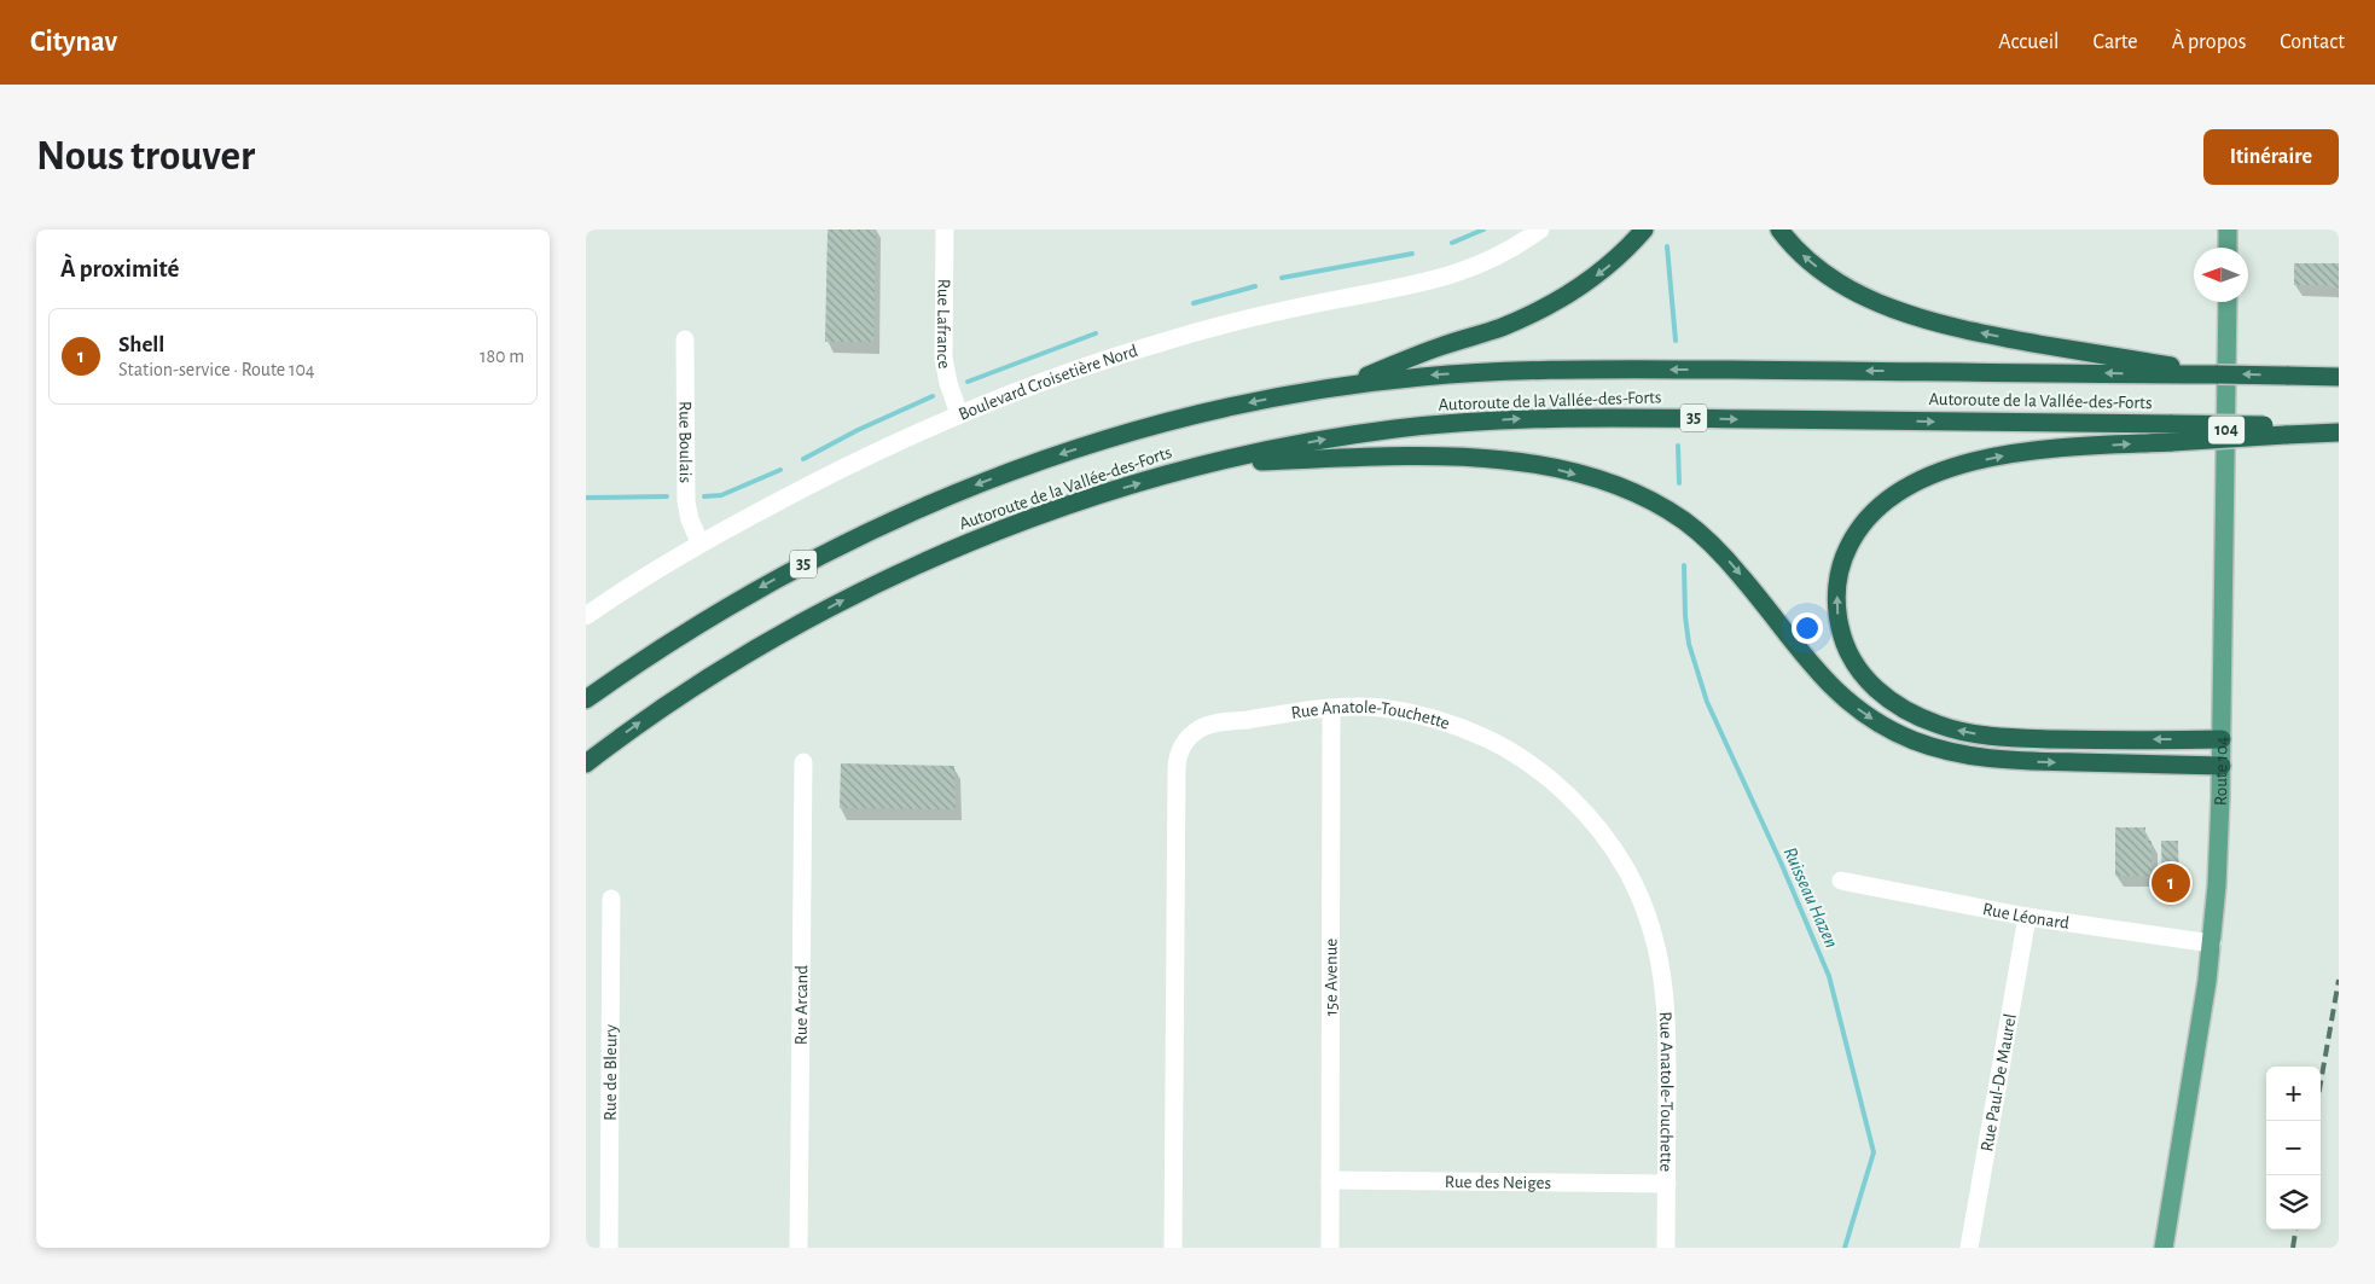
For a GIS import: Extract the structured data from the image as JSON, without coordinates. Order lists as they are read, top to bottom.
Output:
{
  "streets": {
    "highway": ["Autoroute de la Vallée-des-Forts", "35"],
    "main road": ["104", "Route 104"],
    "street": [
      "Rue Lafrance",
      "Boulevard Croisetière Nord",
      "Rue Boulais",
      "Rue Anatole-Touchette",
      "Rue Léonard",
      "15e Avenue",
      "Rue Arcand",
      "Rue de Bleury",
      "Rue Paul-De Maurel",
      "Rue des Neiges"
    ]
  },
  "crossings": [
    ["Rue Lafrance", "Boulevard Croisetière Nord"],
    ["Boulevard Croisetière Nord", "Rue Boulais"],
    ["Rue Anatole-Touchette", "15e Avenue"],
    ["Rue Anatole-Touchette", "Rue des Neiges"],
    ["Route 104", "Rue Léonard"],
    ["Rue Léonard", "Rue Paul-De Maurel"],
    ["15e Avenue", "Rue des Neiges"]
  ],
  "water": ["Ruisseau Hazen"],
  "north": "left",
  "page": {
    "header": "Citynav",
    "nav": [
      "Accueil",
      "Carte",
      "À propos",
      "Contact"
    ],
    "buttons": "Itinéraire",
    "title": "Nous trouver",
    "heading": "À proximité",
    "list": [
      {
        "mark": "1",
        "name": "Shell",
        "note": "Station-service · Route 104",
        "value": "180 m"
      }
    ],
    "pins": "1",
    "map_buttons": ["+", "−"]
  }
}
